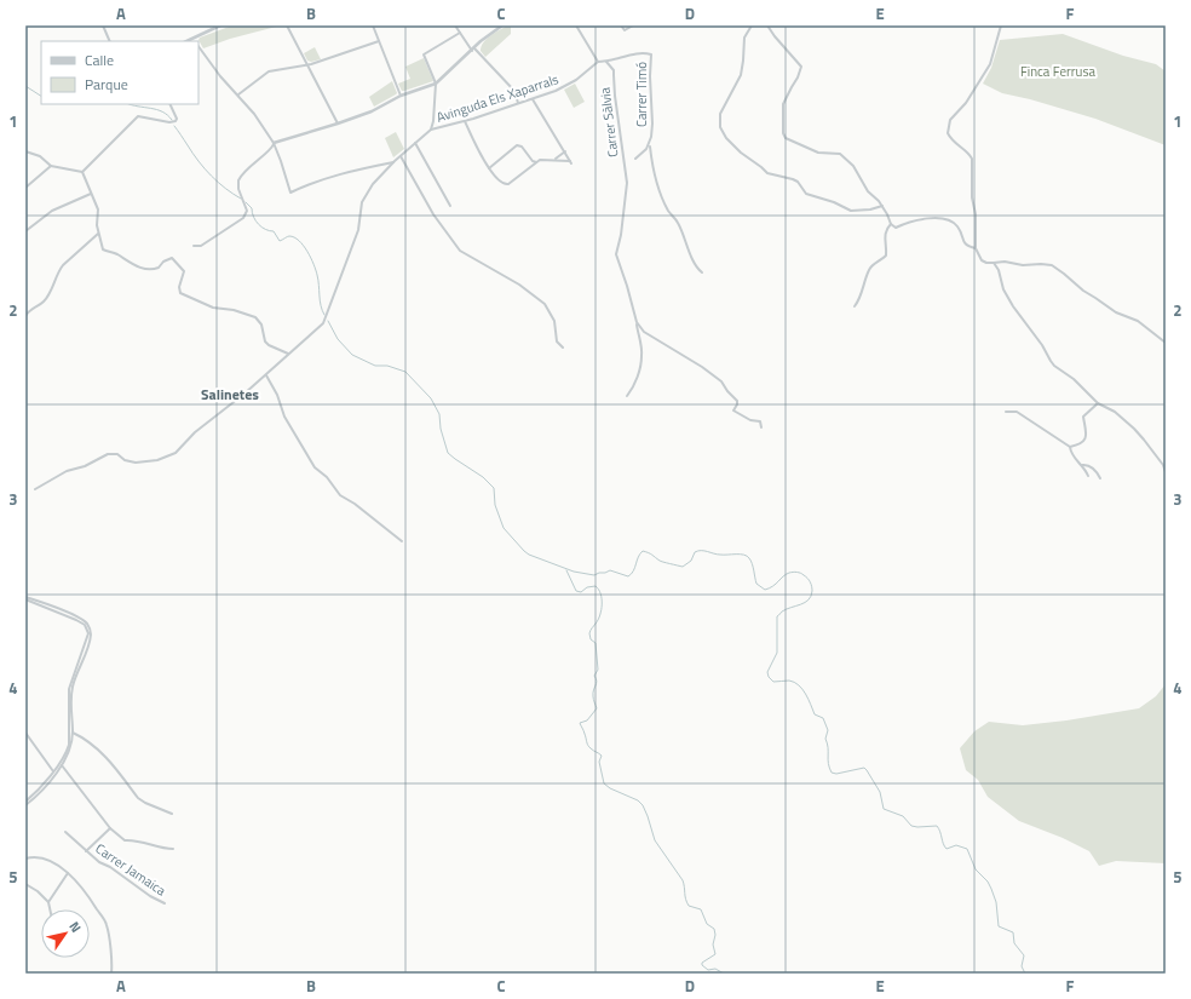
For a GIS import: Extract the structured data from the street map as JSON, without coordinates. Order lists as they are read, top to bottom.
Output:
{
  "streets": {
    "street": [
      "Carrer Timó",
      "Avinguda Els Xaparrals",
      "Carrer Sàlvia",
      "Carrer Jamaica"
    ]
  },
  "crossings": [
    ["Carrer Timó", "Carrer Sàlvia"]
  ],
  "districts": ["Salinetes"],
  "parks": ["Finca Ferrusa"],
  "legend": ["Calle", "Parque"],
  "north": "top right",
  "grid": {
    "columns": [
      "A",
      "B",
      "C",
      "D",
      "E",
      "F"
    ],
    "rows": [
      "1",
      "2",
      "3",
      "4",
      "5"
    ]
  }
}
